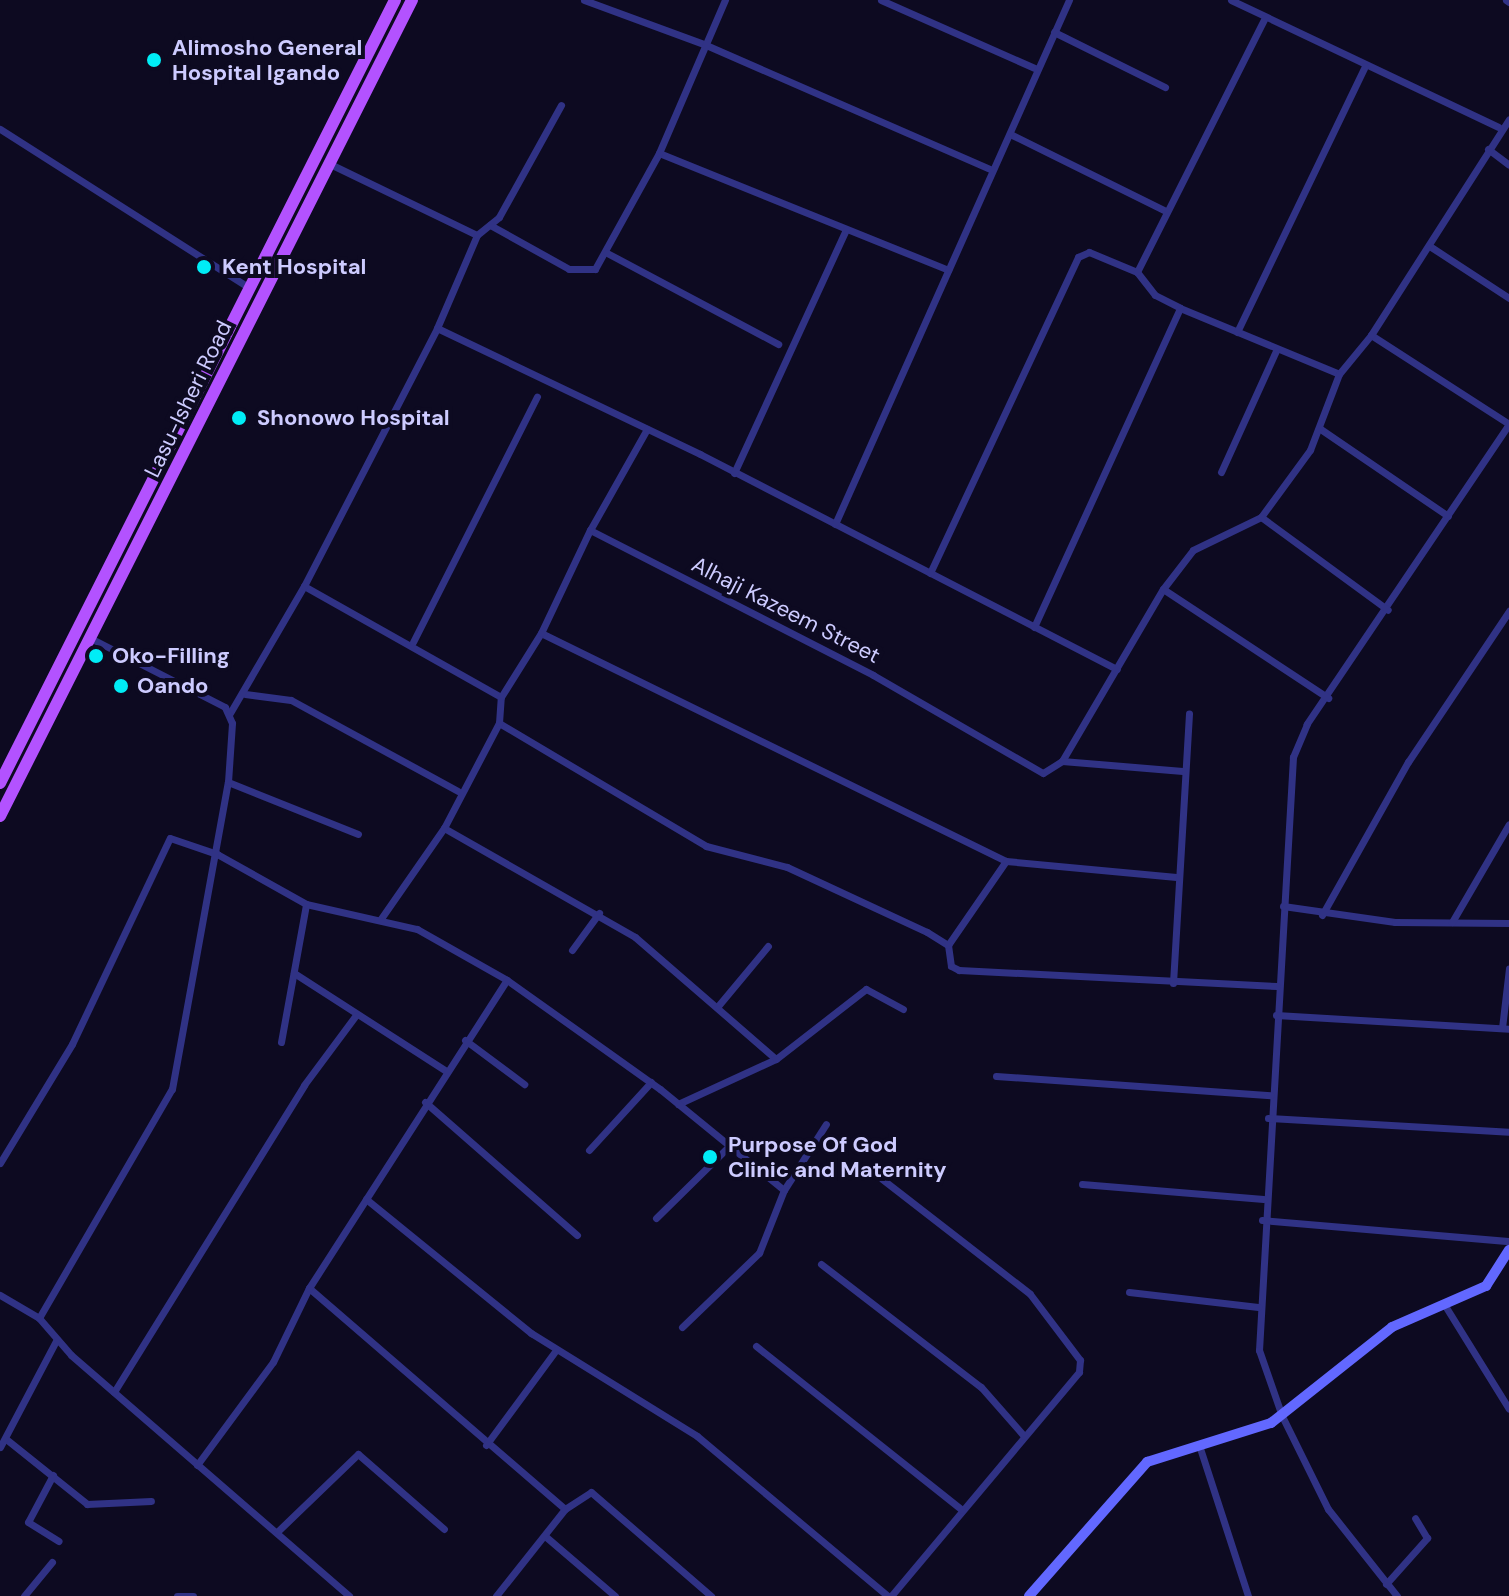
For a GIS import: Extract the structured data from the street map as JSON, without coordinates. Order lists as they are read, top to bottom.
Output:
{
  "streets": {
    "main road": ["Lasu-Isheri Road"],
    "street": ["Alhaji Kazeem Street"]
  },
  "places": [
    "Alimosho General Hospital Igando",
    "Kent Hospital",
    "Shonowo Hospital",
    "Oko-Filling",
    "Oando",
    "Purpose Of God Clinic and Maternity"
  ]
}
